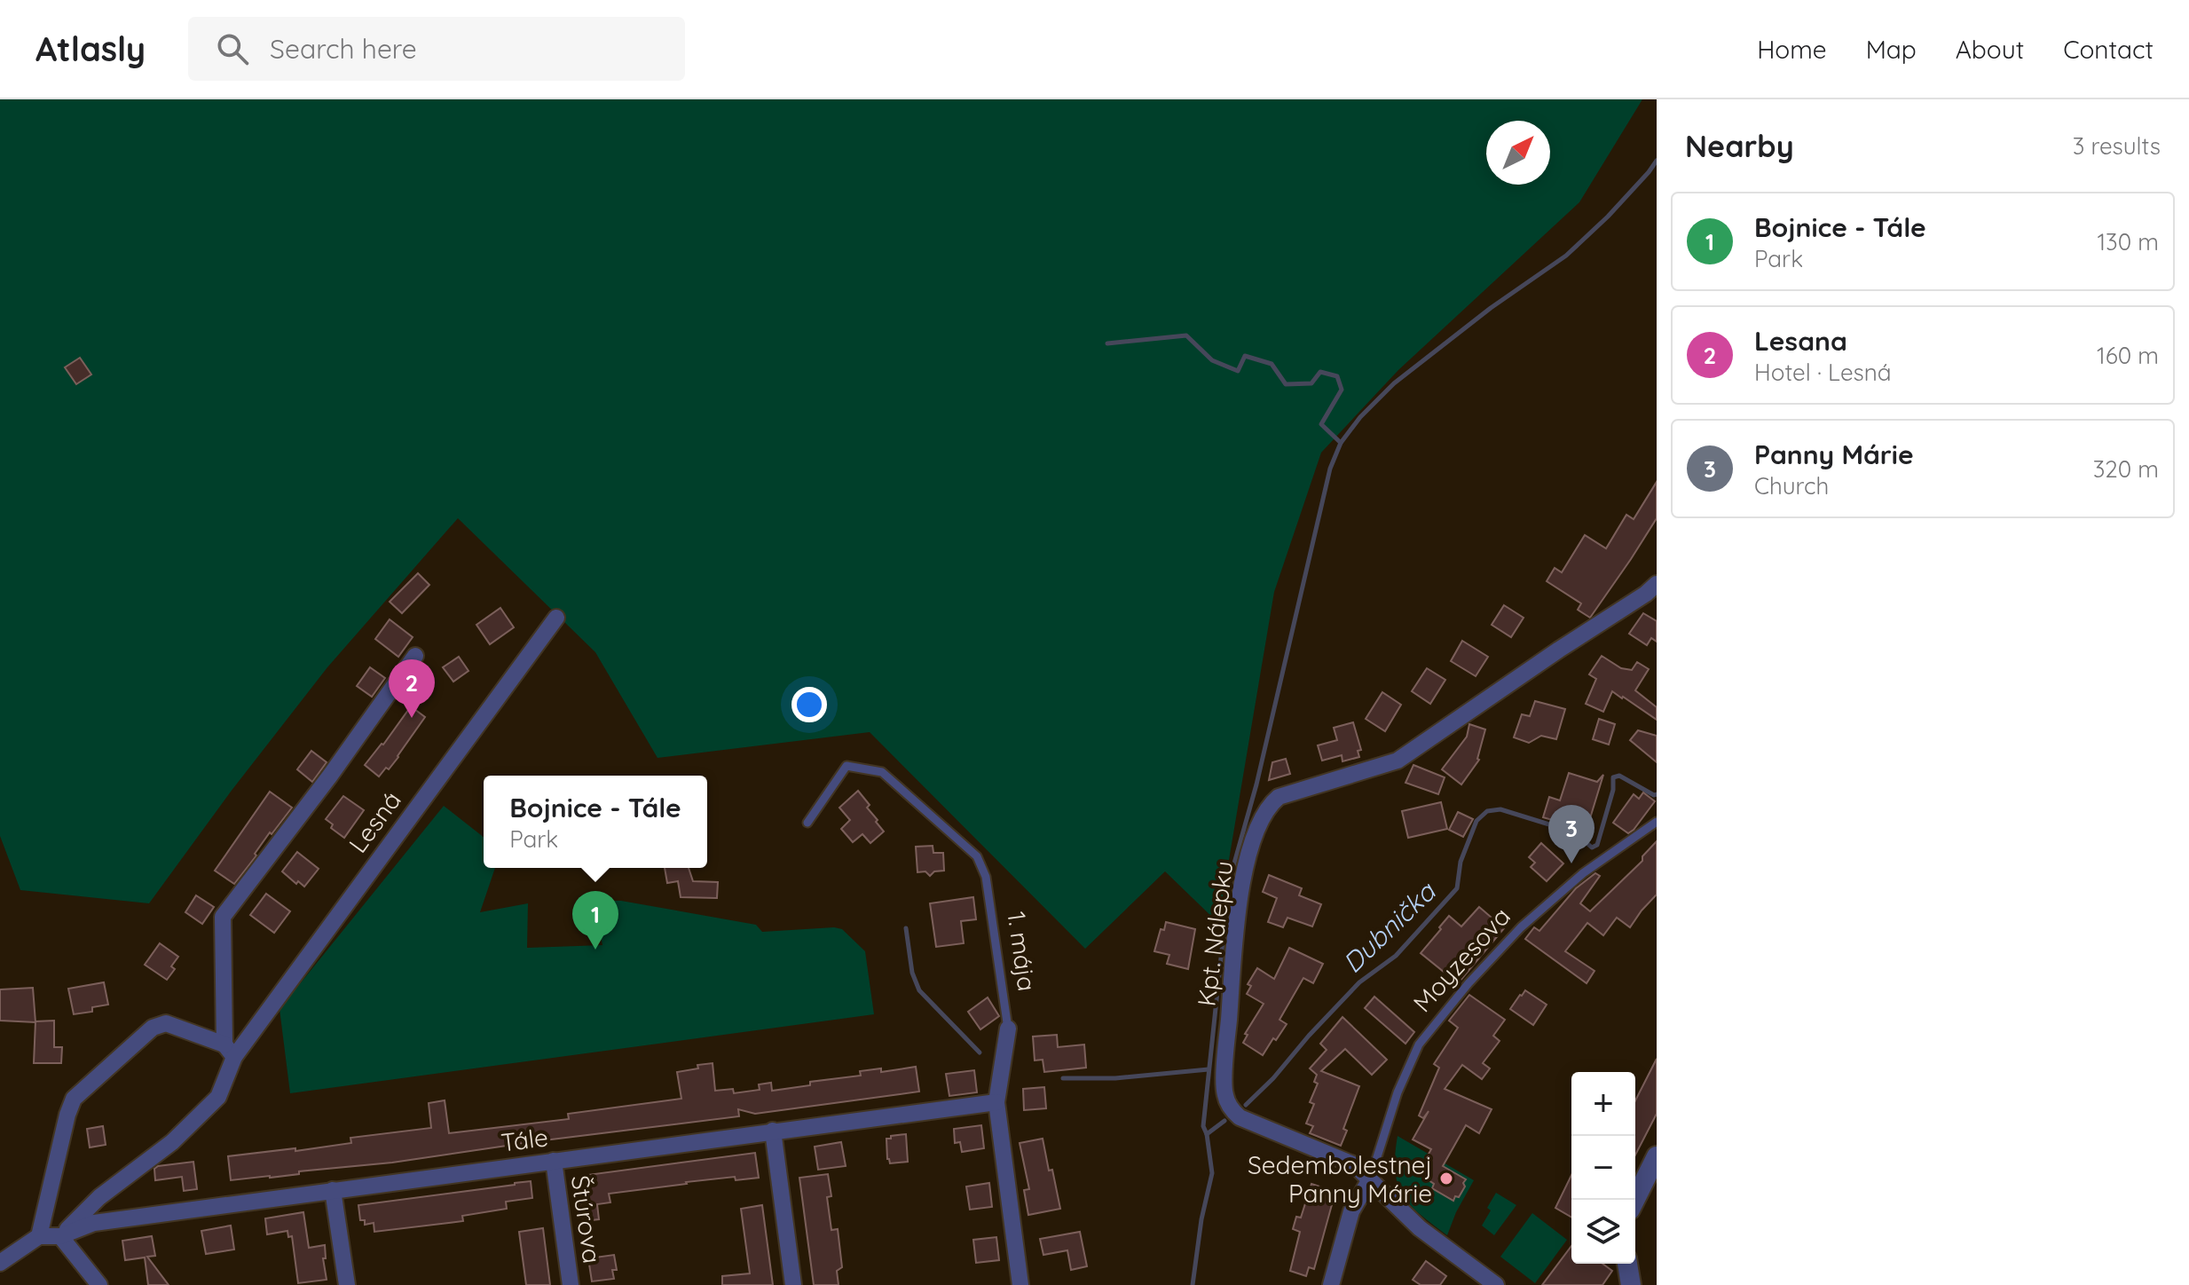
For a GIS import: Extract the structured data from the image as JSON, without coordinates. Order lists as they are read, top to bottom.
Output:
{
  "streets": {
    "street": [
      "Lesná",
      "Kpt. Nálepku",
      "1. mája",
      "Moyzesova",
      "Tále",
      "Štúrova"
    ]
  },
  "crossings": [
    ["Lesná", "Tále"],
    ["Kpt. Nálepku", "Moyzesova"],
    ["1. mája", "Tále"],
    ["Tále", "Štúrova"]
  ],
  "water": ["Dubnička"],
  "places": ["Sedembolestnej Panny Márie"],
  "north": "top right",
  "page": {
    "header": "Atlasly",
    "search": "Search here",
    "nav": [
      "Home",
      "Map",
      "About",
      "Contact"
    ],
    "heading": ["Nearby", "3 results"],
    "list": [
      {
        "mark": "1",
        "name": "Bojnice - Tále",
        "note": "Park",
        "value": "130 m"
      },
      {
        "mark": "2",
        "name": "Lesana",
        "note": "Hotel · Lesná",
        "value": "160 m"
      },
      {
        "mark": "3",
        "name": "Panny Márie",
        "note": "Church",
        "value": "320 m"
      }
    ],
    "pins": ["2", "3", "1"],
    "popup": ["Bojnice - Tále", "Park"],
    "map_buttons": ["+", "−"]
  }
}
